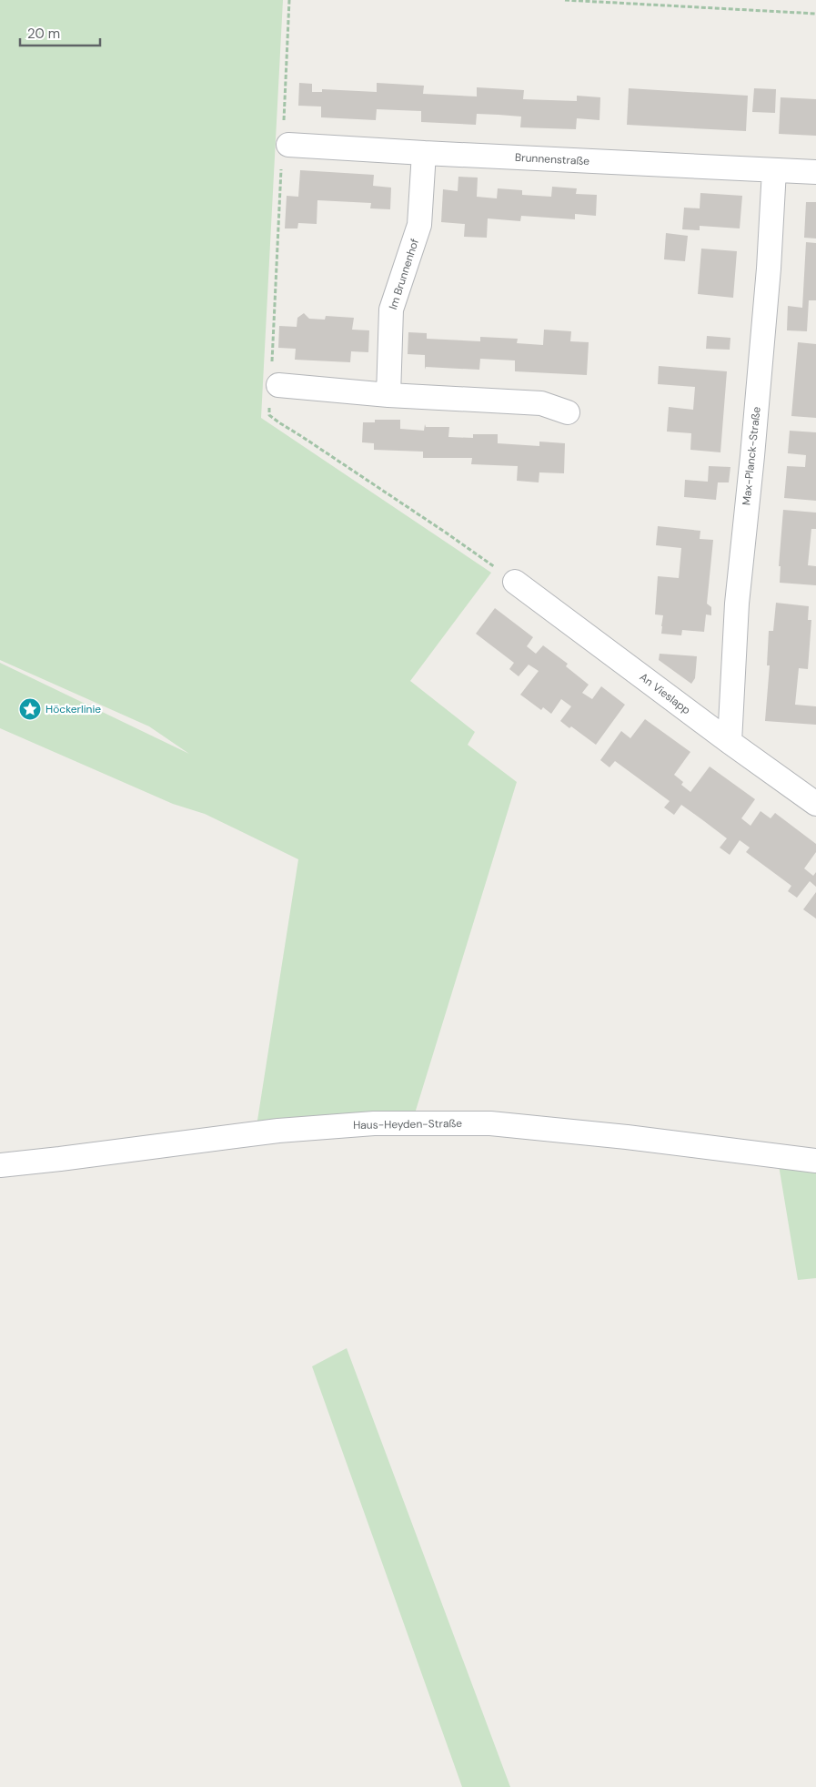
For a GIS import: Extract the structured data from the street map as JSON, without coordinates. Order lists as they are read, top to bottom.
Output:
{
  "streets": {
    "street": [
      "Brunnenstraße",
      "Im Brunnenhof",
      "Max-Planck-Straße",
      "An Vieslapp",
      "Haus-Heyden-Straße"
    ]
  },
  "crossings": [
    ["Brunnenstraße", "Im Brunnenhof"],
    ["Brunnenstraße", "Max-Planck-Straße"],
    ["Max-Planck-Straße", "An Vieslapp"]
  ],
  "places": {
    "place": ["Höckerlinie"]
  },
  "scale_bar": "20 m"
}
